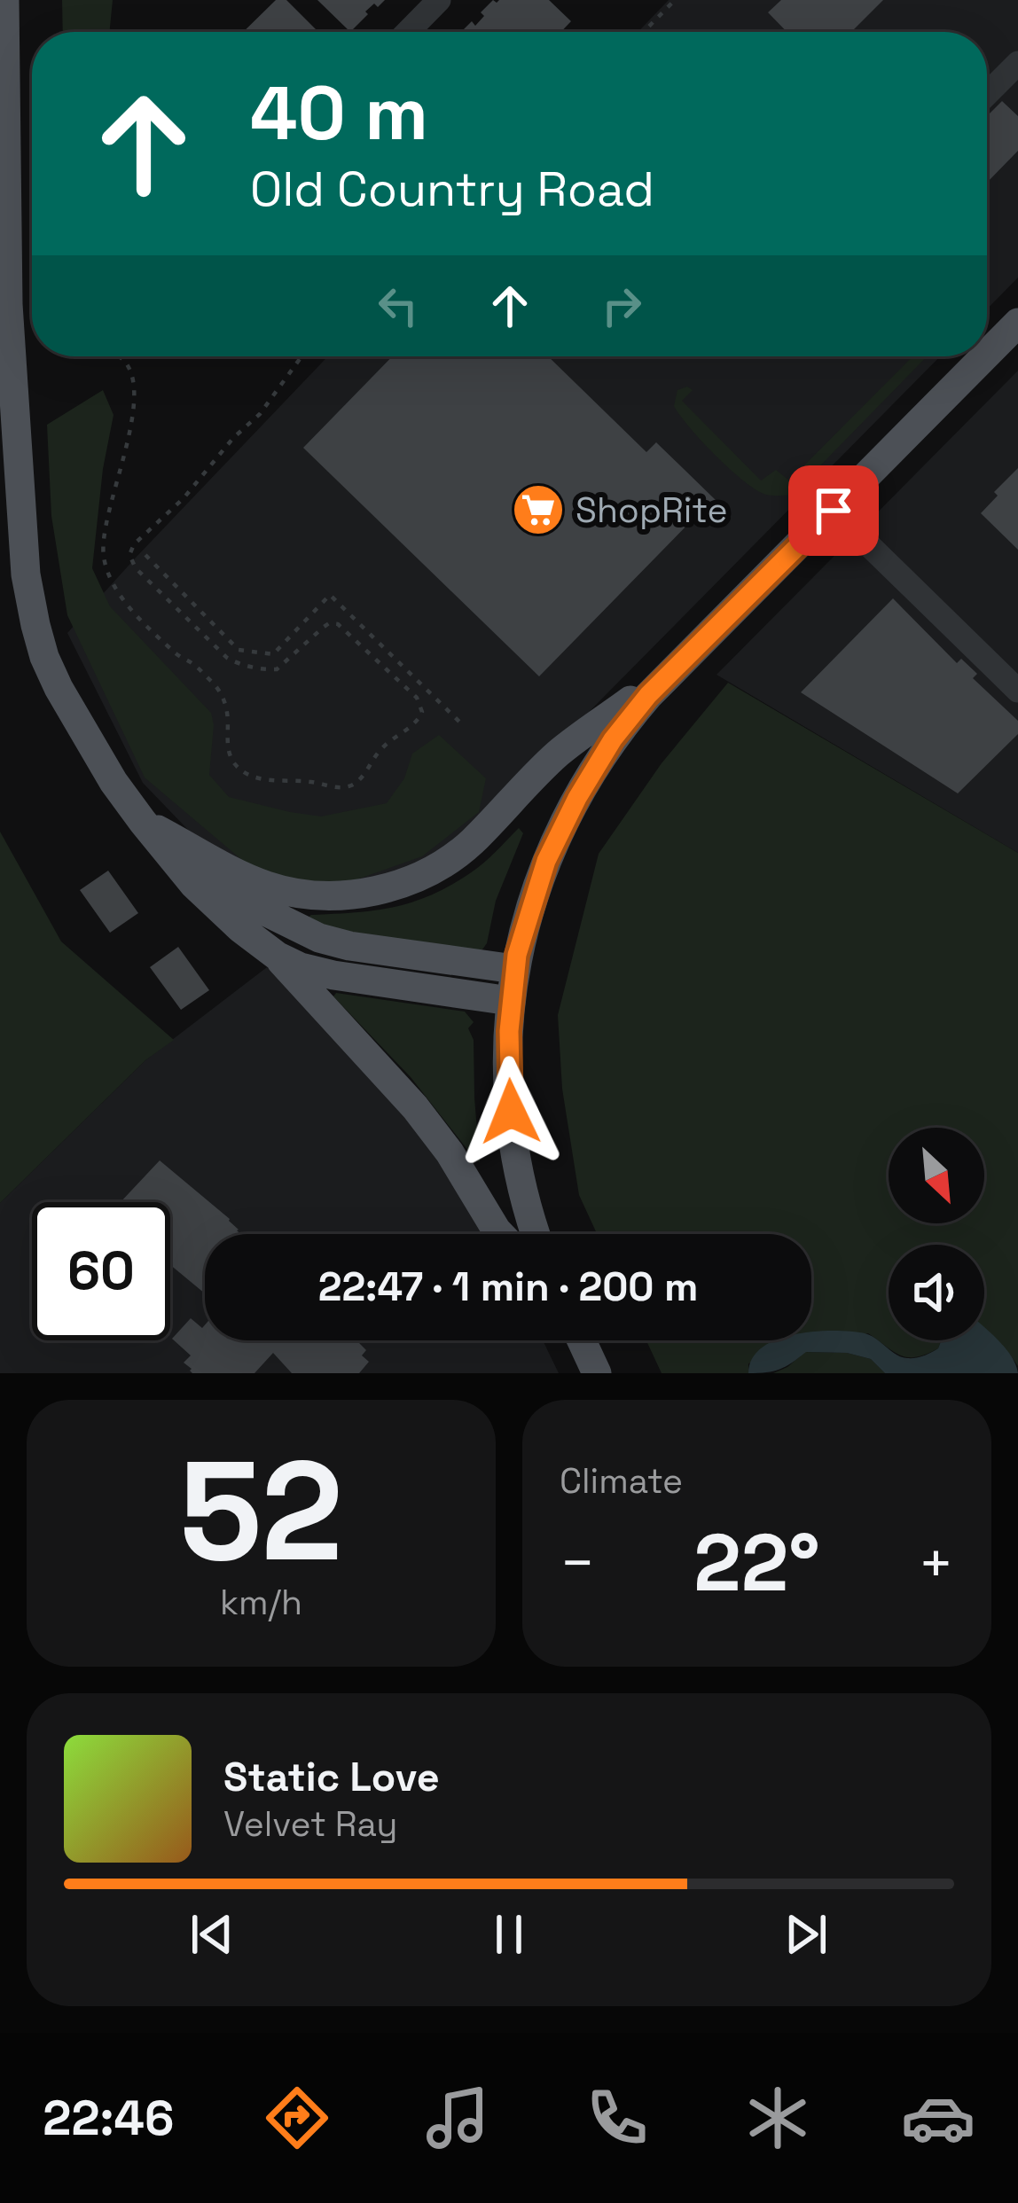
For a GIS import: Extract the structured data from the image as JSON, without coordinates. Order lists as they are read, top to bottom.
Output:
{
  "places": {
    "supermarket": ["ShopRite"]
  },
  "north": "bottom right",
  "page": {
    "turn": ["40 m", "Old Country Road"],
    "limit": "60",
    "trip": "22:47 · 1 min · 200 m",
    "tile": [
      ["52", "km/h"],
      "Climate"
    ],
    "heat": ["−", "22°", "+"],
    "song": ["Static Love", "Velvet Ray"],
    "tabs": "22:46"
  }
}
